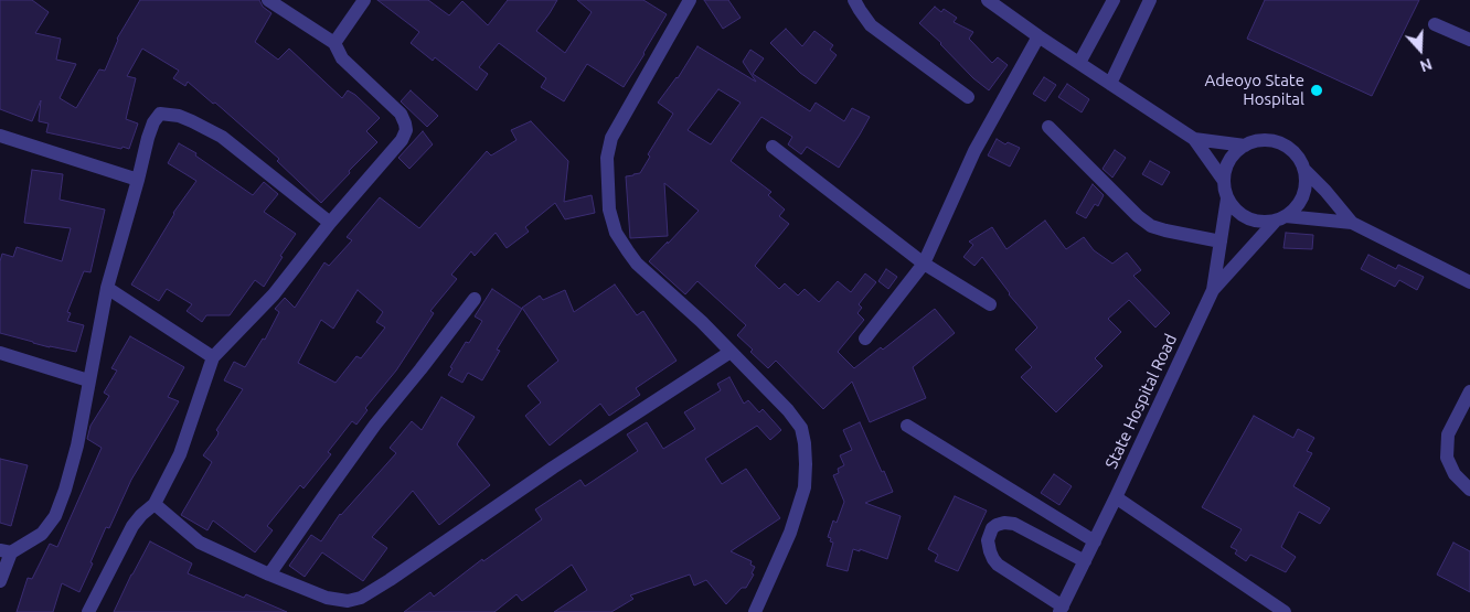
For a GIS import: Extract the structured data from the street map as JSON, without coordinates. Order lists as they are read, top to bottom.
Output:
{
  "streets": {
    "street": ["State Hospital Road"]
  },
  "places": ["Adeoyo State Hospital"],
  "north": "bottom"
}
